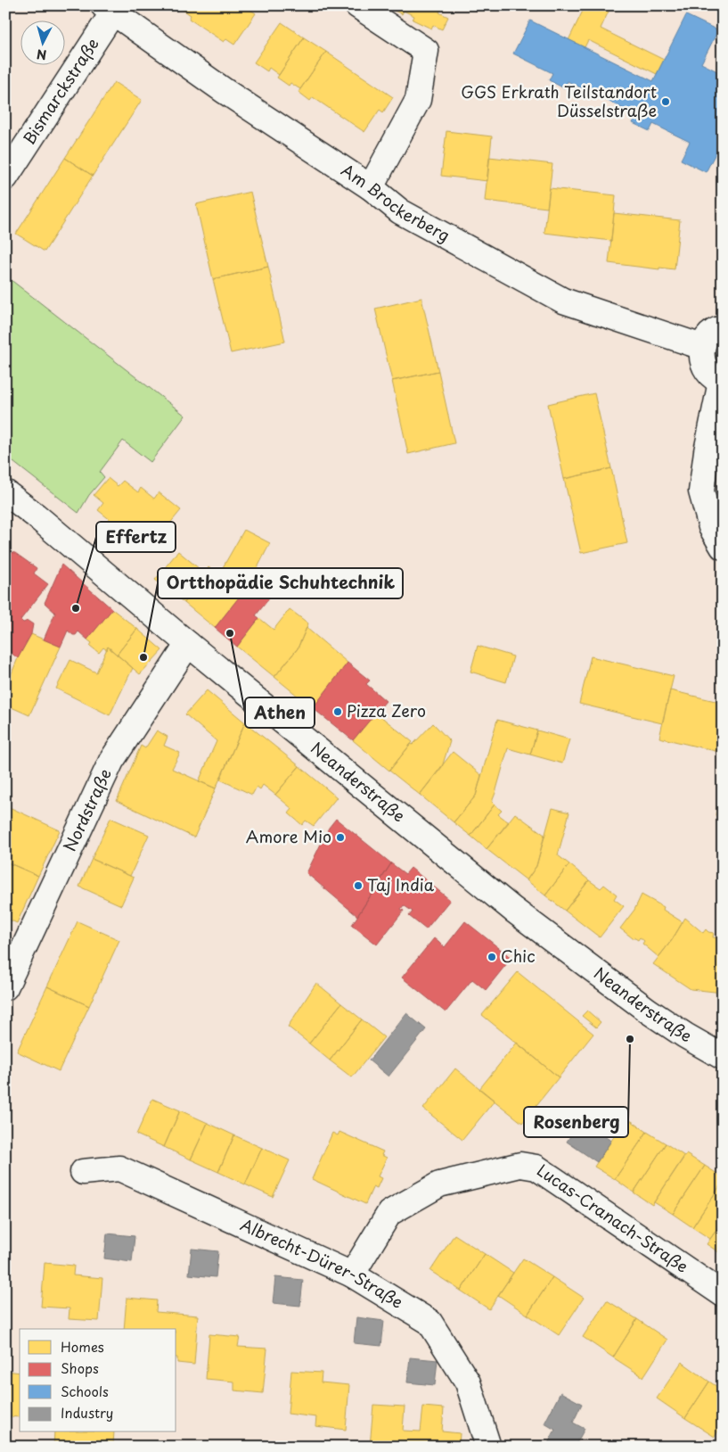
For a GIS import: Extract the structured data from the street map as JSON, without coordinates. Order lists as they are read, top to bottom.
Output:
{
  "streets": {
    "street": [
      "Bismarckstraße",
      "Am Brockerberg",
      "Neanderstraße",
      "Nordstraße",
      "Lucas-Cranach-Straße",
      "Albrecht-Dürer-Straße"
    ]
  },
  "crossings": [
    ["Bismarckstraße", "Am Brockerberg"],
    ["Neanderstraße", "Nordstraße"],
    ["Lucas-Cranach-Straße", "Albrecht-Dürer-Straße"]
  ],
  "places": [
    "GGS Erkrath Teilstandort Düsselstraße",
    "Effertz",
    "Athen",
    "Ortthopädie Schuhtechnik",
    "Pizza Zero",
    "Amore Mio",
    "Taj India",
    "Chic",
    "Rosenberg"
  ],
  "legend": [
    "Homes",
    "Shops",
    "Schools",
    "Industry"
  ],
  "north": "bottom"
}
